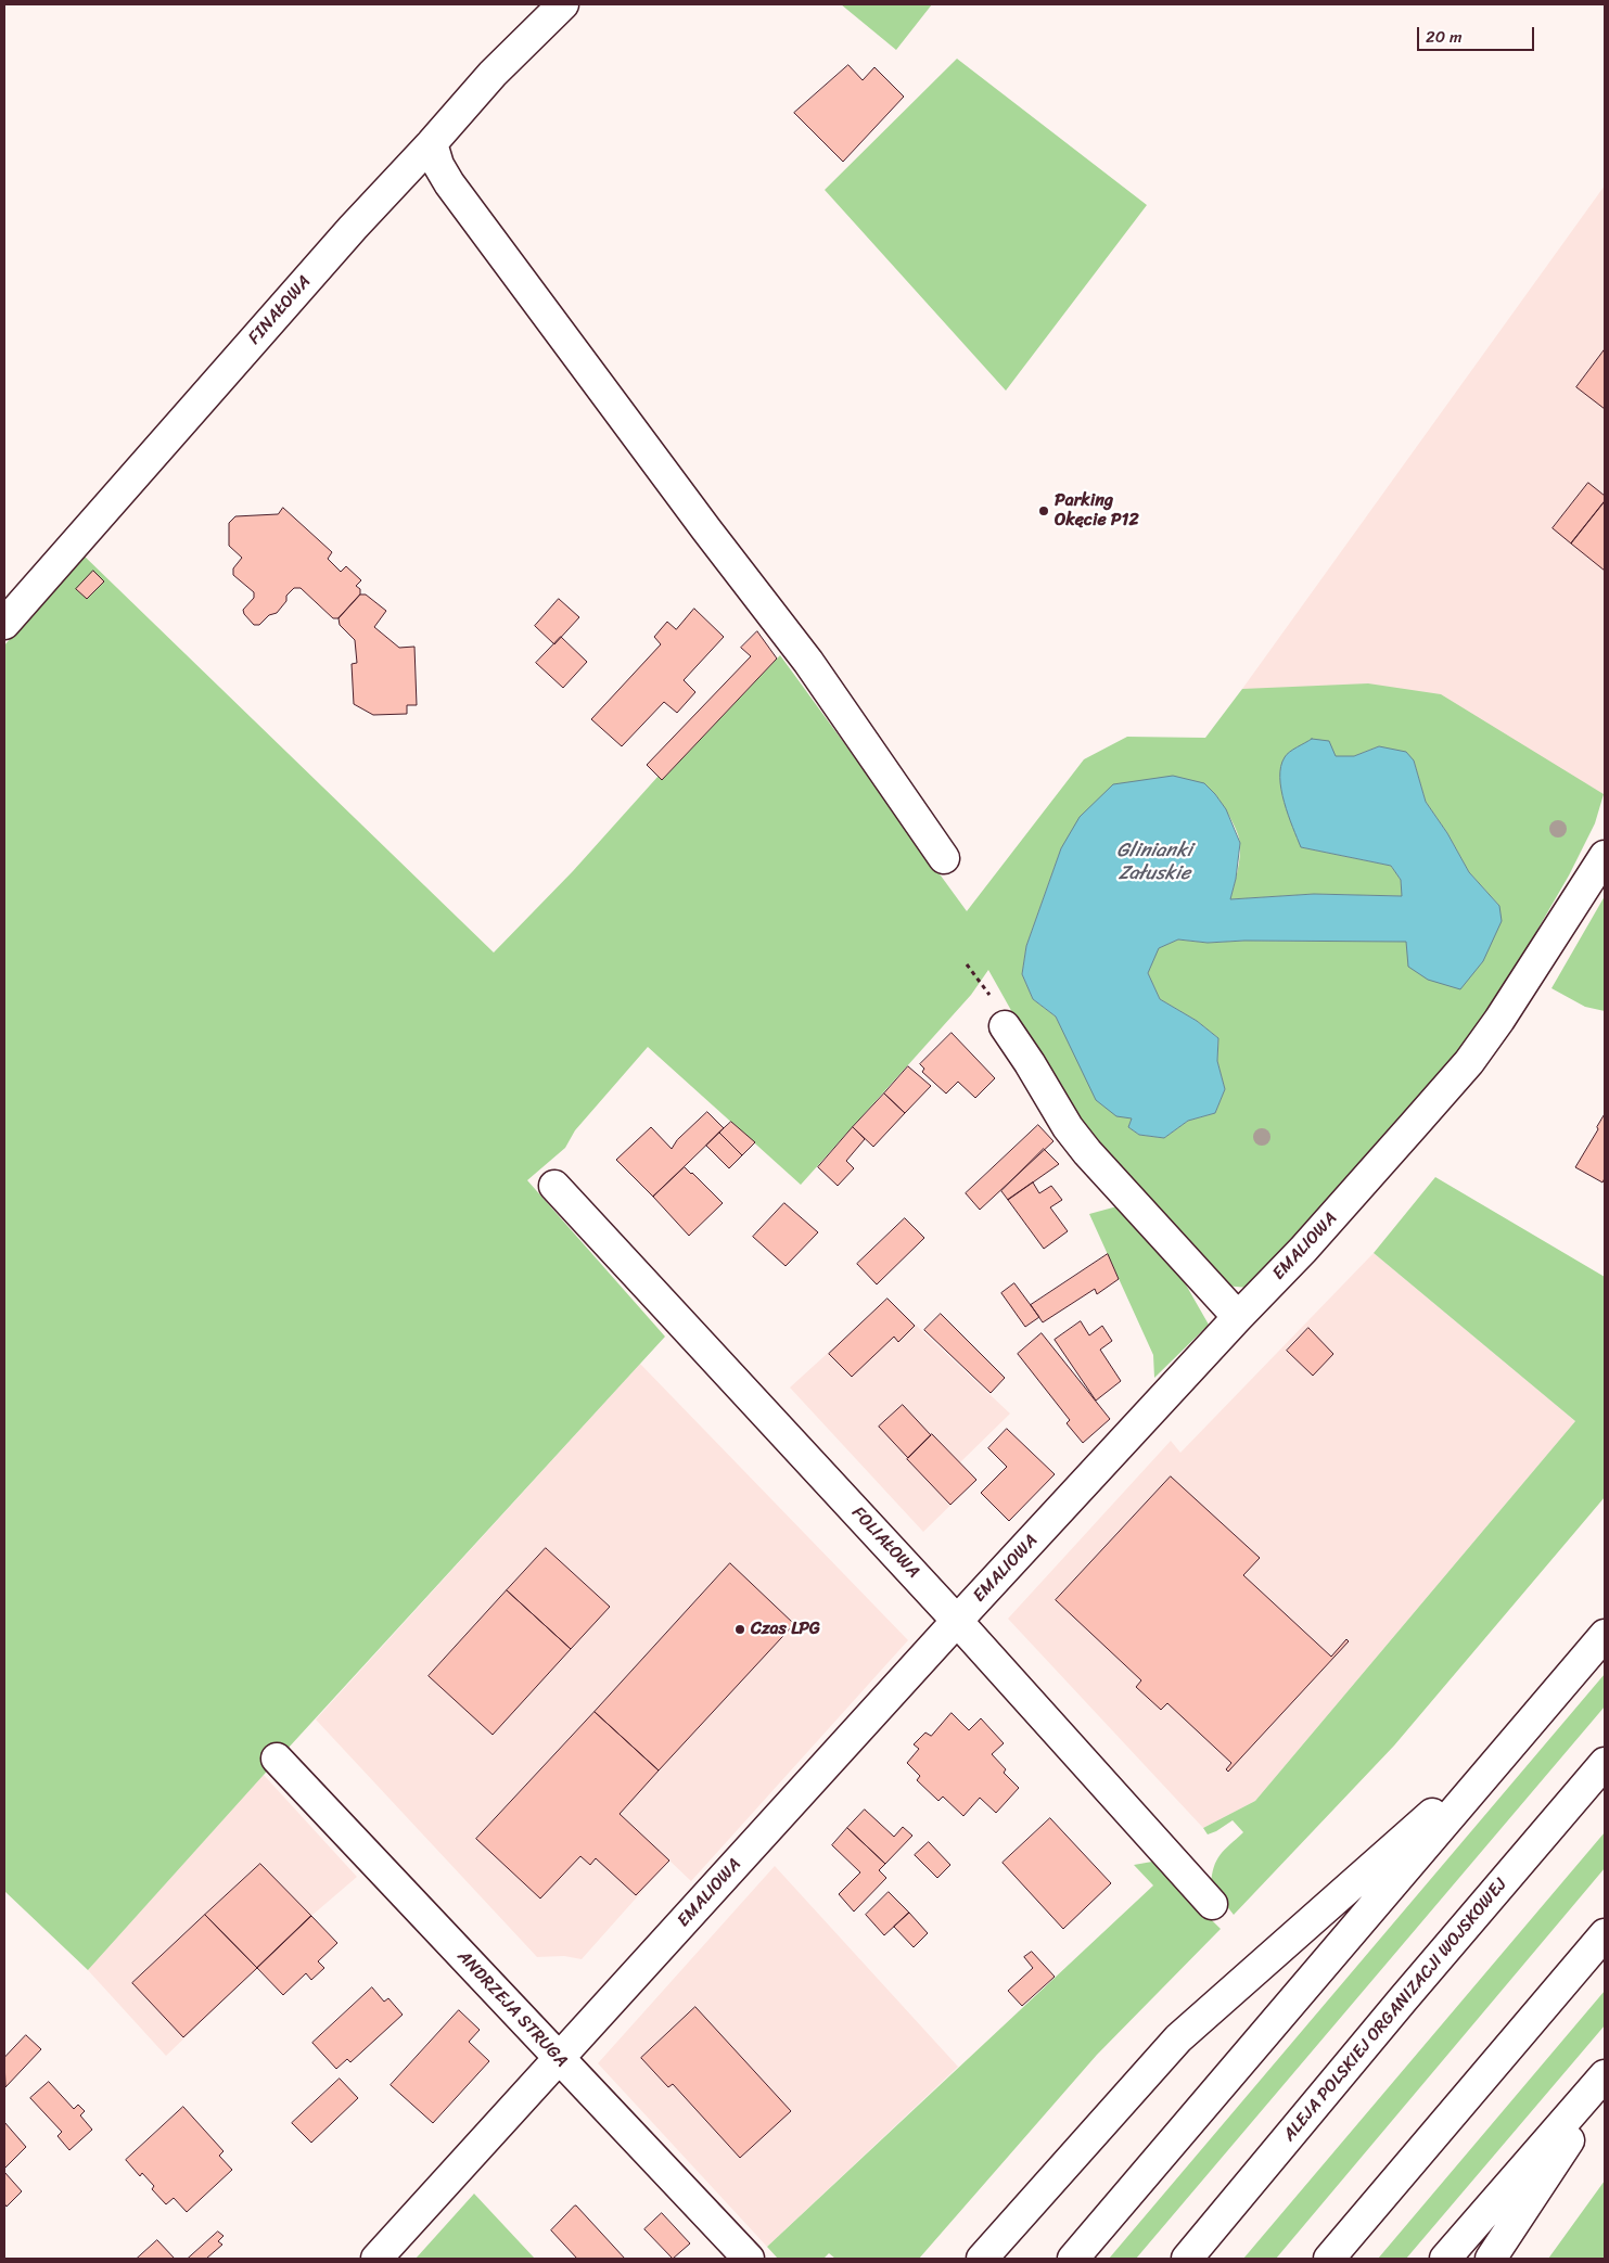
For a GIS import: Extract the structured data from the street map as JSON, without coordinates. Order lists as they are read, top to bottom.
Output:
{
  "streets": {
    "main road": [
      "FINAŁOWA",
      "EMALIOWA",
      "FOLIAŁOWA",
      "ANDRZEJA STRUGA",
      "ALEJA POLSKIEJ ORGANIZACJI WOJSKOWEJ"
    ]
  },
  "crossings": [
    ["EMALIOWA", "FOLIAŁOWA"],
    ["EMALIOWA", "ANDRZEJA STRUGA"]
  ],
  "water": ["Glinianki Załuskie"],
  "places": ["Parking Okęcie P12", "Czas LPG"],
  "scale_bar": "20 m"
}
